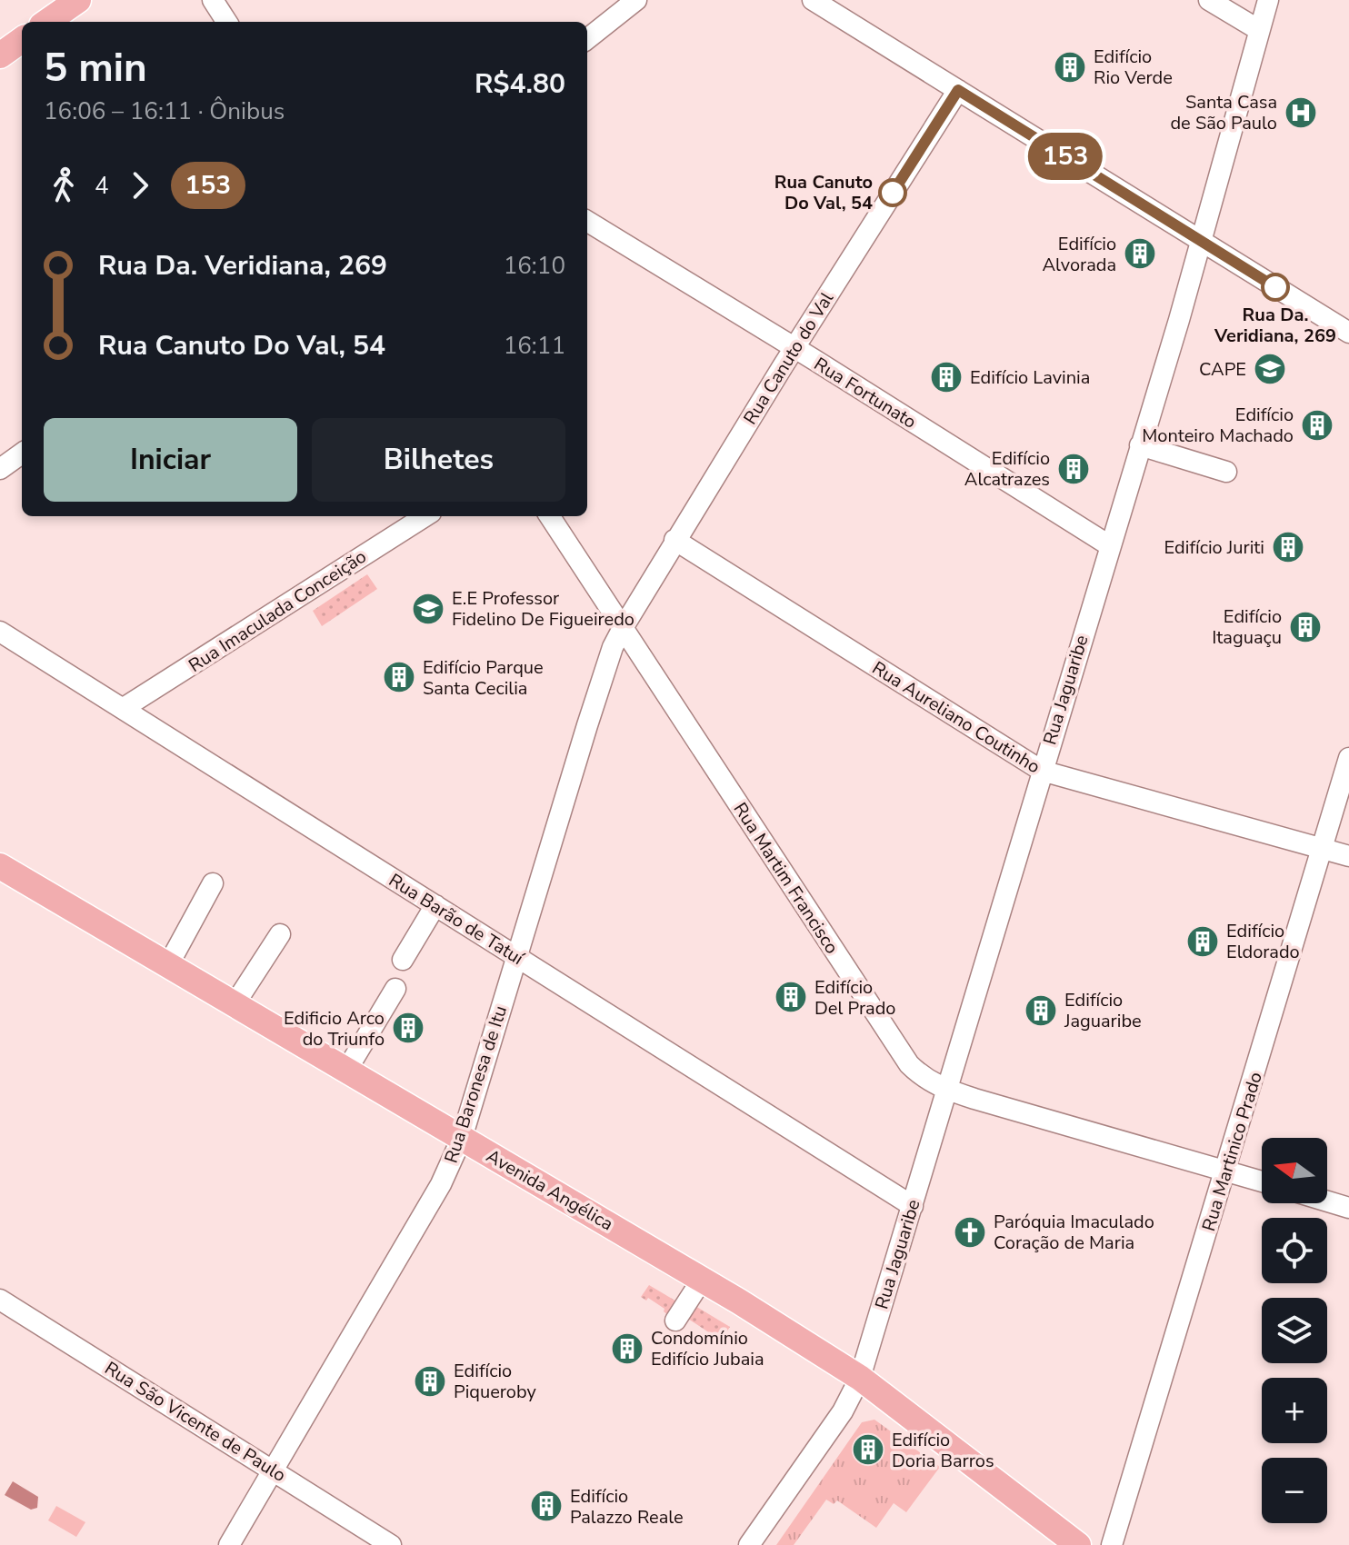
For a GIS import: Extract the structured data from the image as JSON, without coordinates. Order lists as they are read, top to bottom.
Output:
{
  "streets": {
    "main road": ["Avenida Angélica"],
    "street": [
      "Rua Canuto do Val",
      "Rua Fortunato",
      "Rua Imaculada Conceição",
      "Rua Jaguaribe",
      "Rua Aureliano Coutinho",
      "Rua Martim Francisco",
      "Rua Barão de Tatuí",
      "Rua Baronesa de Itu",
      "Rua Martinico Prado",
      "Rua São Vicente de Paulo"
    ]
  },
  "crossings": [
    ["Rua Canuto do Val", "Rua Fortunato"],
    ["Rua Canuto do Val", "Rua Aureliano Coutinho"],
    ["Rua Canuto do Val", "Rua Martim Francisco"],
    ["Rua Canuto do Val", "Rua Baronesa de Itu"],
    ["Rua Fortunato", "Rua Jaguaribe"],
    ["Rua Imaculada Conceição", "Rua Barão de Tatuí"],
    ["Rua Jaguaribe", "Rua Aureliano Coutinho"],
    ["Rua Jaguaribe", "Rua Martim Francisco"],
    ["Rua Jaguaribe", "Rua Barão de Tatuí"],
    ["Rua Jaguaribe", "Avenida Angélica"],
    ["Rua Aureliano Coutinho", "Rua Martinico Prado"],
    ["Rua Martim Francisco", "Rua Baronesa de Itu"],
    ["Rua Martim Francisco", "Rua Martinico Prado"],
    ["Rua Barão de Tatuí", "Rua Baronesa de Itu"],
    ["Rua Baronesa de Itu", "Avenida Angélica"],
    ["Rua Baronesa de Itu", "Rua São Vicente de Paulo"]
  ],
  "places": {
    "building": [
      "Edifício Rio Verde",
      "Edifício Alvorada",
      "Edifício Lavinia",
      "Edifício Monteiro Machado",
      "Edifício Alcatrazes",
      "Edifício Juriti",
      "Edifício Itaguaçu",
      "Edifício Parque Santa Cecilia",
      "Edifício Eldorado",
      "Edifício Del Prado",
      "Edifício Jaguaribe",
      "Edificio Arco do Triunfo",
      "Condomínio Edifício Jubaia",
      "Edifício Piqueroby",
      "Edifício Doria Barros",
      "Edifício Palazzo Reale"
    ],
    "hospital": ["Santa Casa de São Paulo"],
    "other": ["Rua Canuto Do Val, 54", "Rua Da. Veridiana, 269"],
    "school or university": ["CAPE", "E.E Professor Fidelino De Figueiredo"],
    "church": ["Paróquia Imaculado Coração de Maria"]
  },
  "lines": ["bus line 153"],
  "north": "left",
  "page": {
    "on_map": "153",
    "heading": ["5 min", "16:06 – 16:11 · Ônibus", "R$4.80"],
    "legs": ["4", "153"],
    "list": [
      {
        "name": "Rua Da. Veridiana, 269",
        "value": "16:10"
      },
      {
        "name": "Rua Canuto Do Val, 54",
        "value": "16:11"
      }
    ],
    "buttons": ["Iniciar", "Bilhetes"],
    "map_buttons": ["+", "−"]
  }
}
